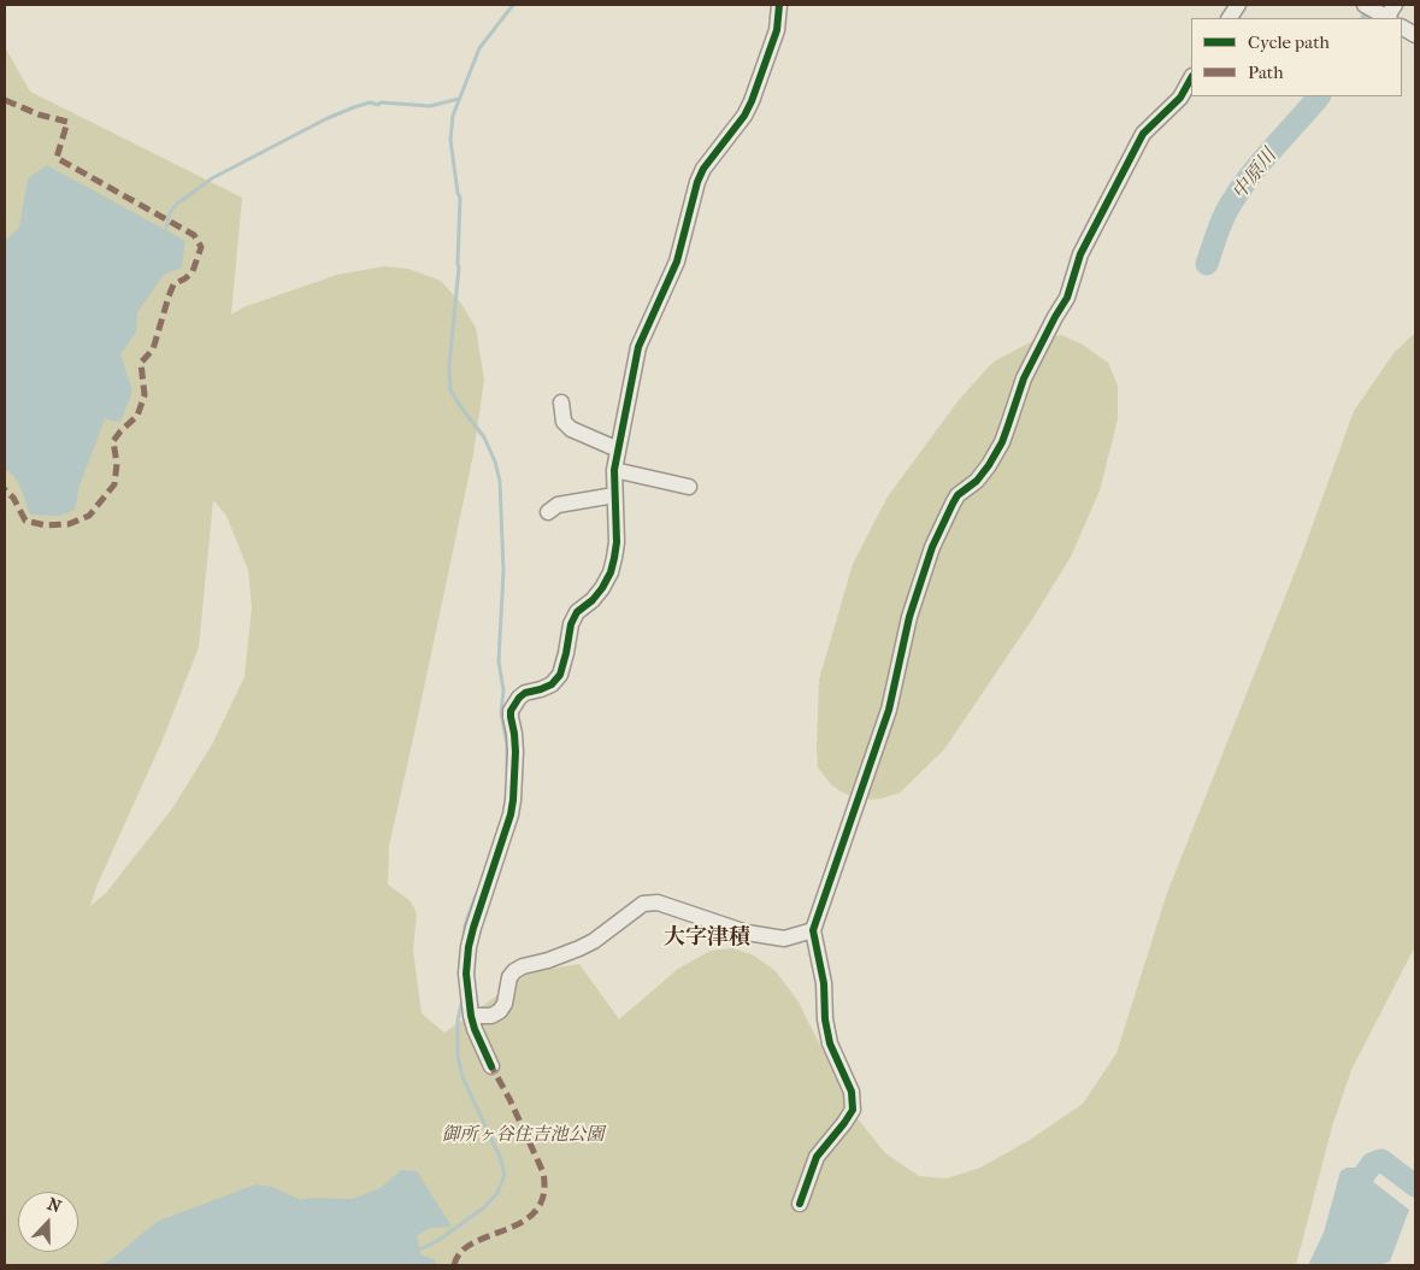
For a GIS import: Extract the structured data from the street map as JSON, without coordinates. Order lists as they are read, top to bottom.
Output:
{
  "districts": ["大字津積"],
  "water": ["中原川"],
  "parks": ["御所ヶ谷住吉池公園"],
  "legend": ["Cycle path", "Path"],
  "north": "top"
}
